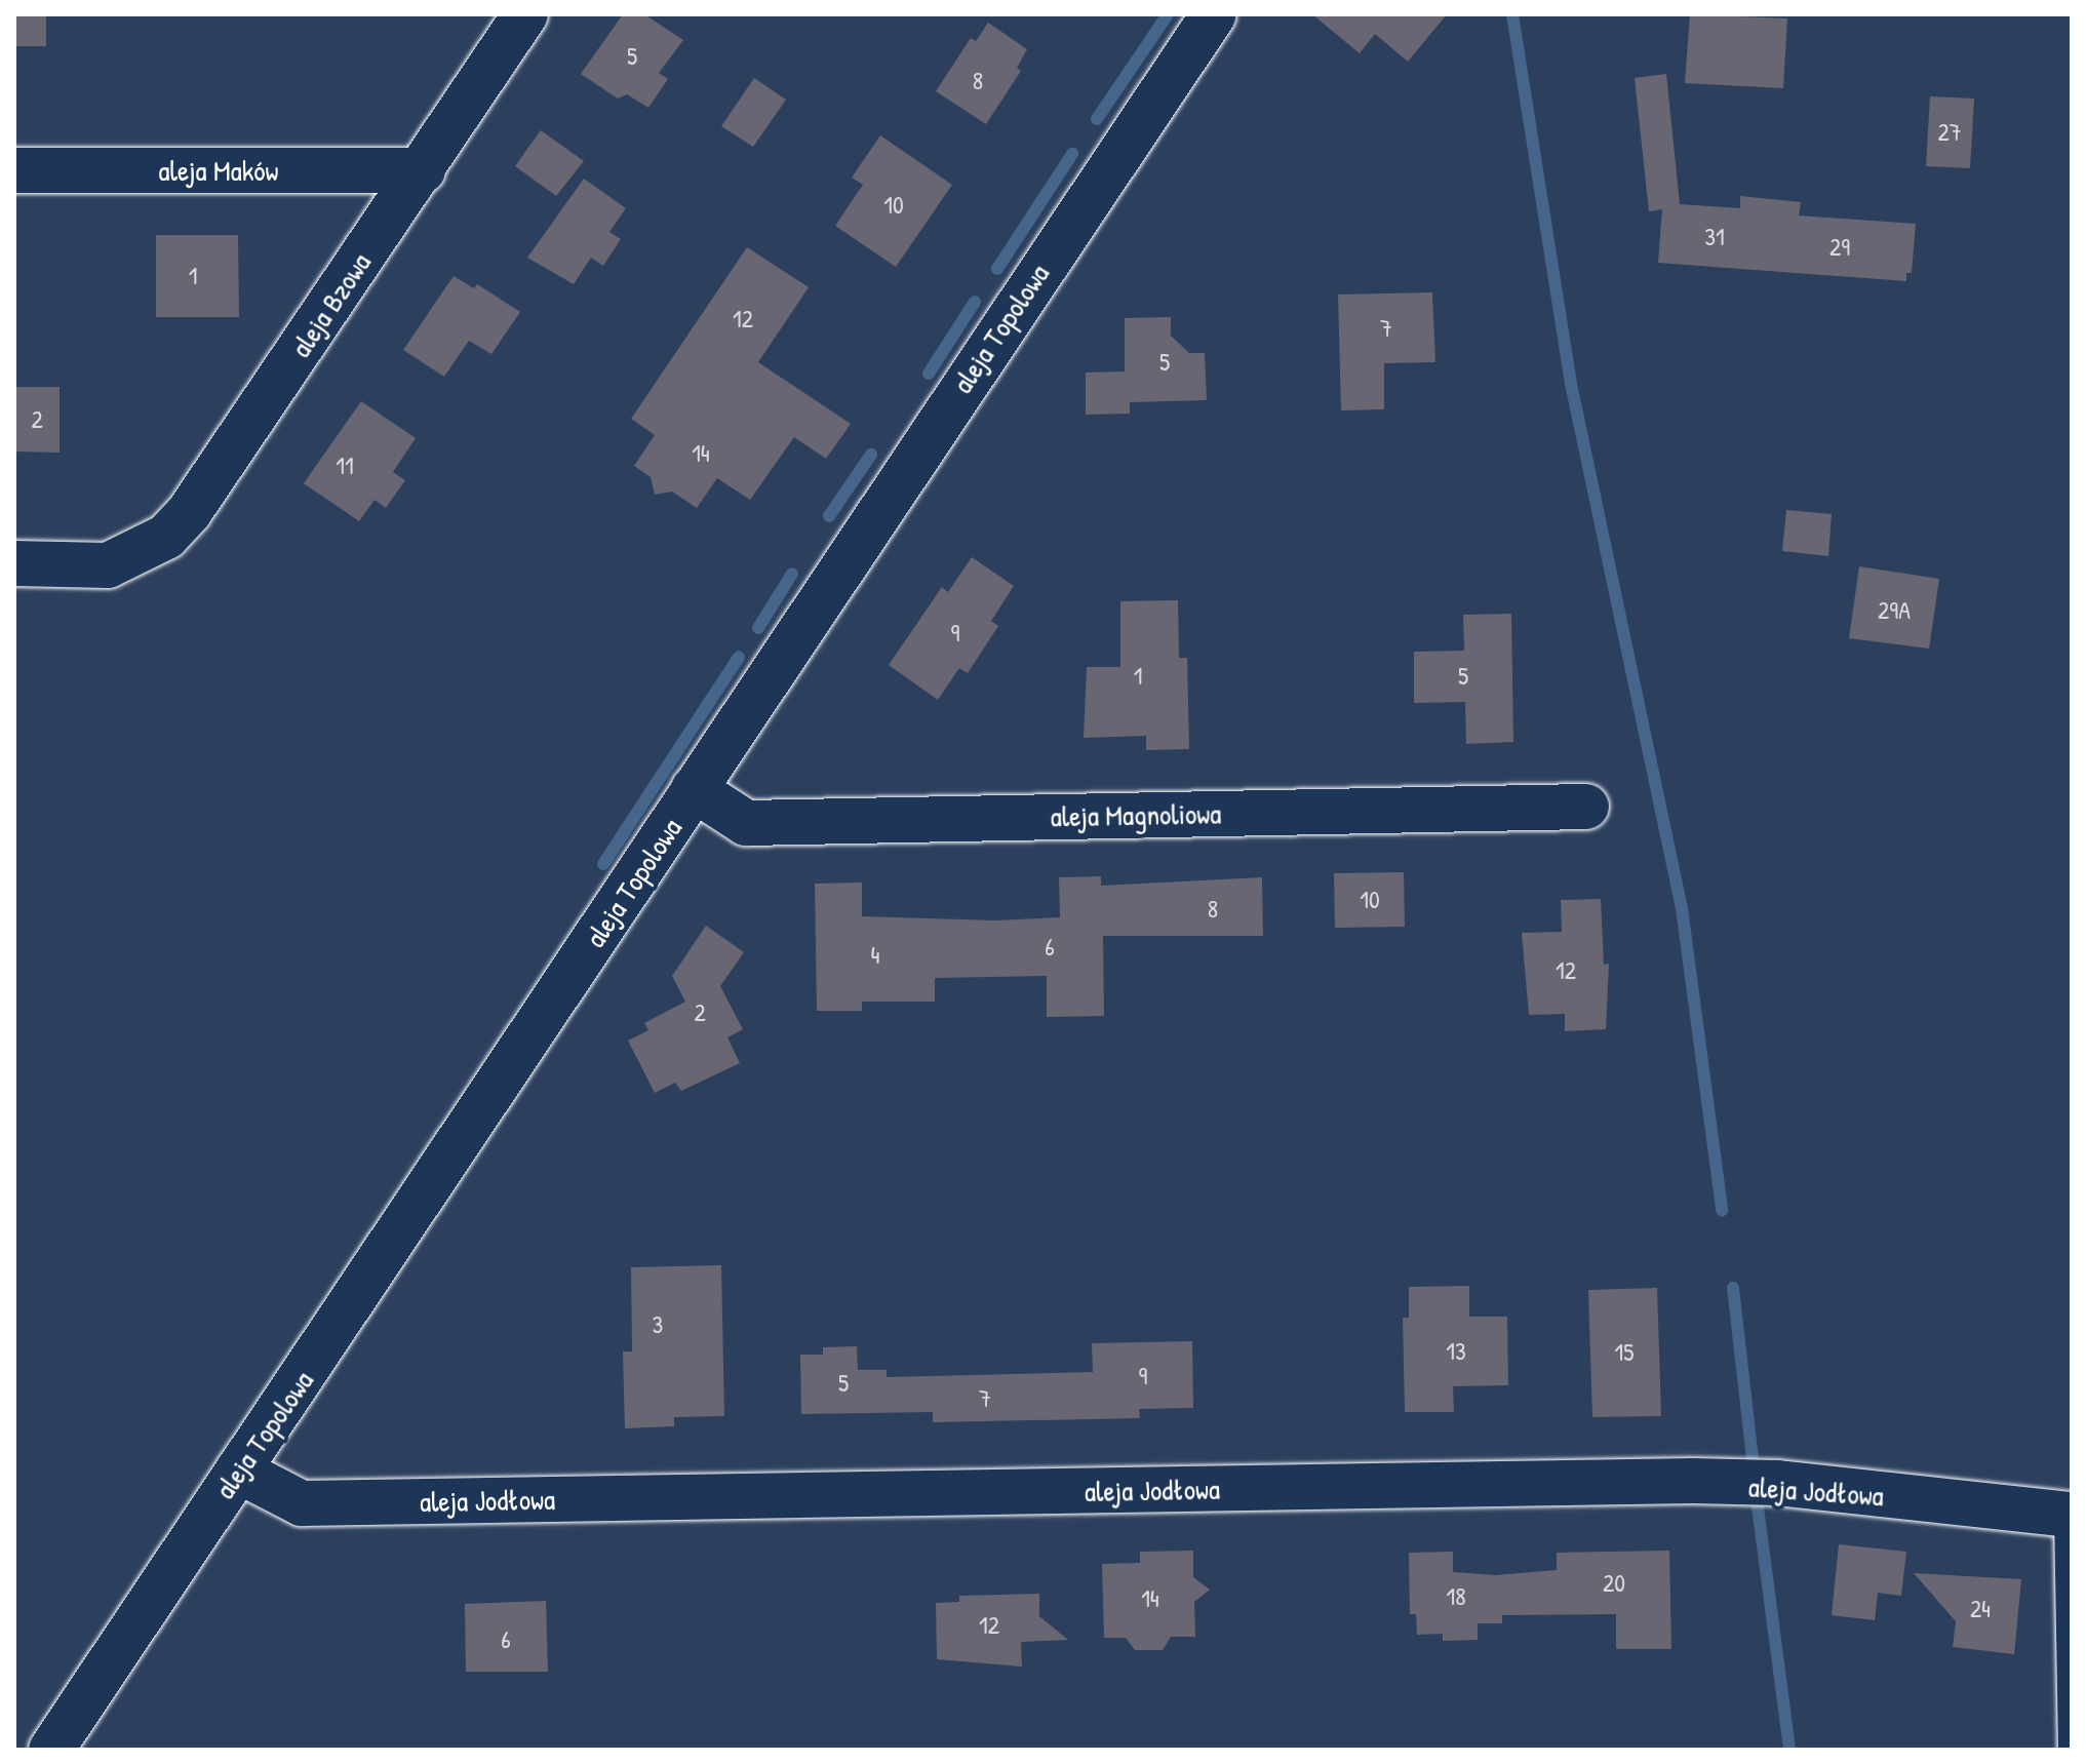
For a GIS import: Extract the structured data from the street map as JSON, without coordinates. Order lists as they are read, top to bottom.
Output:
{
  "streets": {
    "street": [
      "aleja Maków",
      "aleja Bzowa",
      "aleja Topolowa",
      "aleja Magnoliowa",
      "aleja Jodłowa"
    ]
  },
  "crossings": [
    ["aleja Maków", "aleja Bzowa"],
    ["aleja Topolowa", "aleja Magnoliowa"],
    ["aleja Topolowa", "aleja Jodłowa"]
  ],
  "house_numbers": [
    "5",
    "8",
    "27",
    "10",
    "31",
    "29",
    "1",
    "12",
    "7",
    "5",
    "2",
    "14",
    "11",
    "29A",
    "9",
    "1",
    "5",
    "10",
    "8",
    "6",
    "4",
    "12",
    "2",
    "3",
    "13",
    "15",
    "9",
    "5",
    "7",
    "20",
    "18",
    "14",
    "24",
    "12",
    "6"
  ]
}
